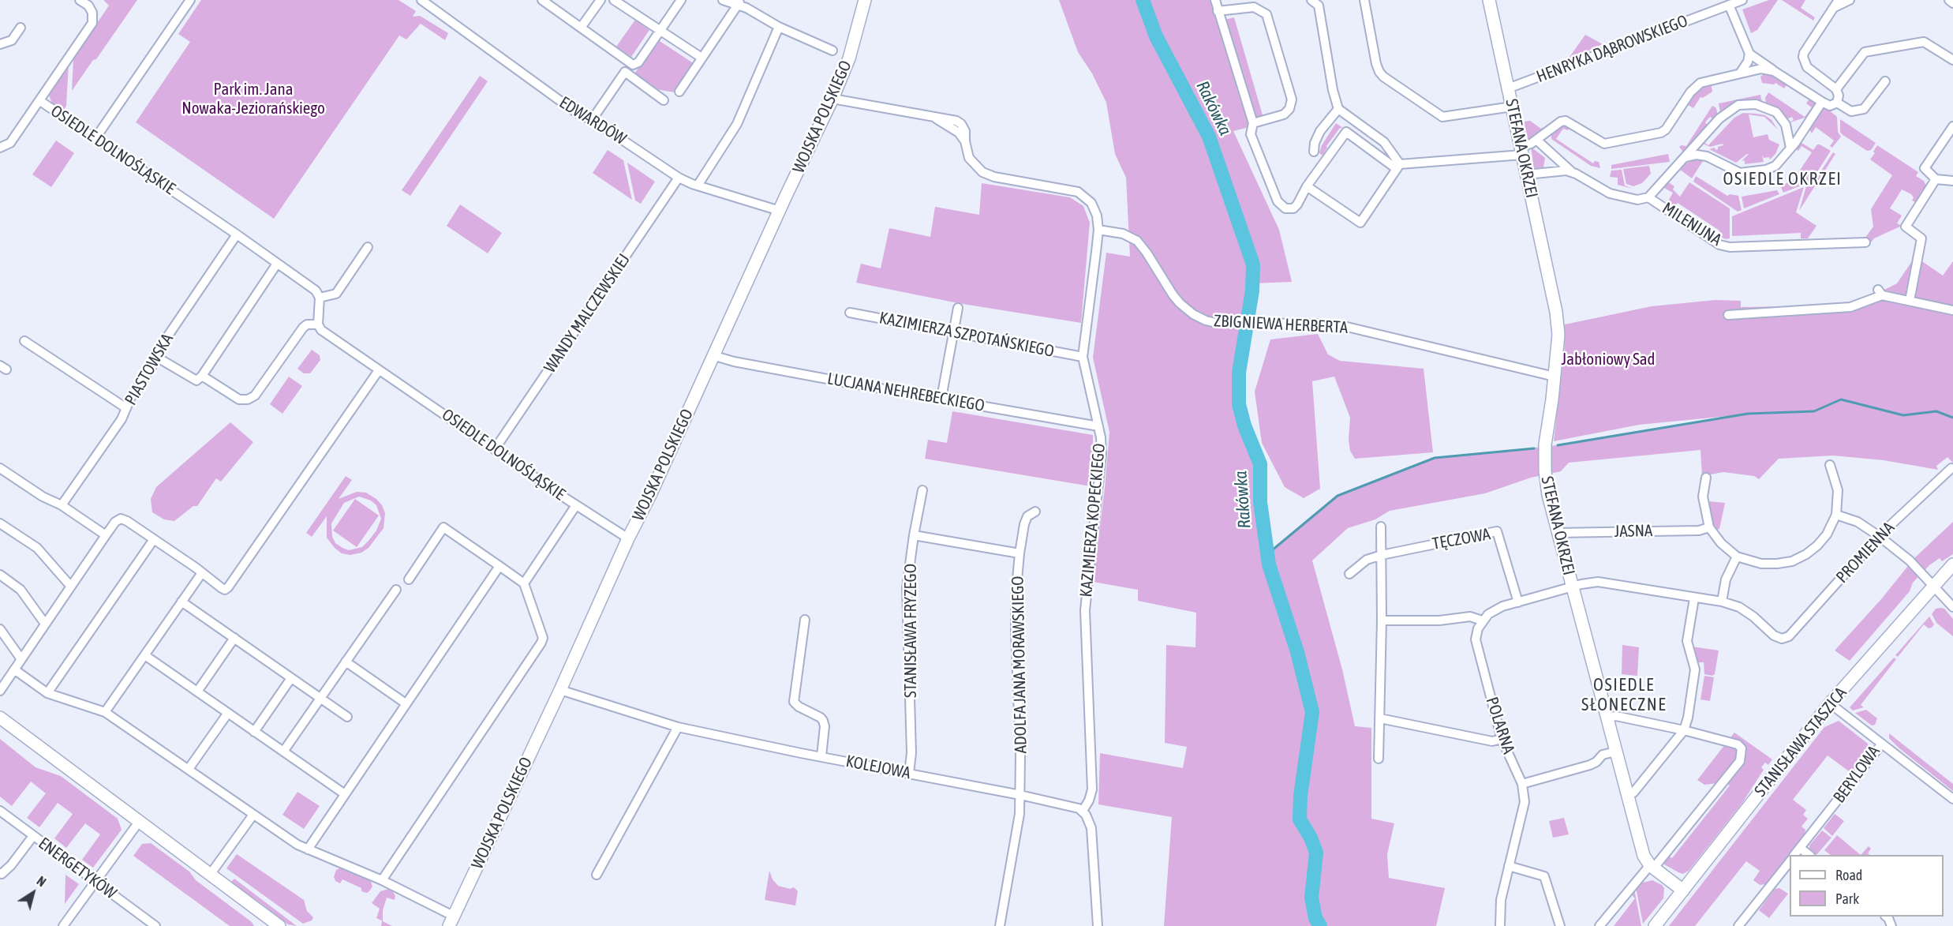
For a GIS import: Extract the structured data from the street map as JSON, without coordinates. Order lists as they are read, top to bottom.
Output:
{
  "streets": {
    "street": [
      "HENRYKA DĄBROWSKIEGO",
      "WOJSKA POLSKIEGO",
      "EDWARDÓW",
      "STEFANA OKRZEI",
      "OSIEDLE DOLNOŚLĄSKIE",
      "MILENIJNA",
      "WANDY MALCZEWSKIEJ",
      "ZBIGNIEWA HERBERTA",
      "KAZIMIERZA SZPOTAŃSKIEGO",
      "PIASTOWSKA",
      "LUCJANA NEHREBECKIEGO",
      "KAZIMIERZA KOPECKIEGO",
      "JASNA",
      "TĘCZOWA",
      "PROMIENNA",
      "STANISŁAWA FRYZEGO",
      "ADOLFA JANA MORAWSKIEGO",
      "POLARNA",
      "STANISŁAWA STASZICA",
      "KOLEJOWA",
      "BERYLOWA",
      "ENERGETYKÓW"
    ]
  },
  "crossings": [
    ["HENRYKA DĄBROWSKIEGO", "STEFANA OKRZEI"],
    ["WOJSKA POLSKIEGO", "EDWARDÓW"],
    ["WOJSKA POLSKIEGO", "OSIEDLE DOLNOŚLĄSKIE"],
    ["WOJSKA POLSKIEGO", "LUCJANA NEHREBECKIEGO"],
    ["WOJSKA POLSKIEGO", "KOLEJOWA"],
    ["EDWARDÓW", "WANDY MALCZEWSKIEJ"],
    ["STEFANA OKRZEI", "MILENIJNA"],
    ["STEFANA OKRZEI", "ZBIGNIEWA HERBERTA"],
    ["STEFANA OKRZEI", "JASNA"],
    ["STEFANA OKRZEI", "STANISŁAWA STASZICA"],
    ["OSIEDLE DOLNOŚLĄSKIE", "WANDY MALCZEWSKIEJ"],
    ["OSIEDLE DOLNOŚLĄSKIE", "PIASTOWSKA"],
    ["ZBIGNIEWA HERBERTA", "KAZIMIERZA KOPECKIEGO"],
    ["KAZIMIERZA SZPOTAŃSKIEGO", "KAZIMIERZA KOPECKIEGO"],
    ["LUCJANA NEHREBECKIEGO", "KAZIMIERZA KOPECKIEGO"],
    ["KAZIMIERZA KOPECKIEGO", "KOLEJOWA"],
    ["STANISŁAWA FRYZEGO", "KOLEJOWA"],
    ["ADOLFA JANA MORAWSKIEGO", "KOLEJOWA"],
    ["STANISŁAWA STASZICA", "BERYLOWA"]
  ],
  "districts": ["OSIEDLE OKRZEI", "OSIEDLE SŁONECZNE"],
  "water": ["Rakówka"],
  "parks": ["Park im. Jana Nowaka-Jeziorańskiego", "Jabłoniowy Sad"],
  "legend": ["Road", "Park"],
  "north": "top right"
}
